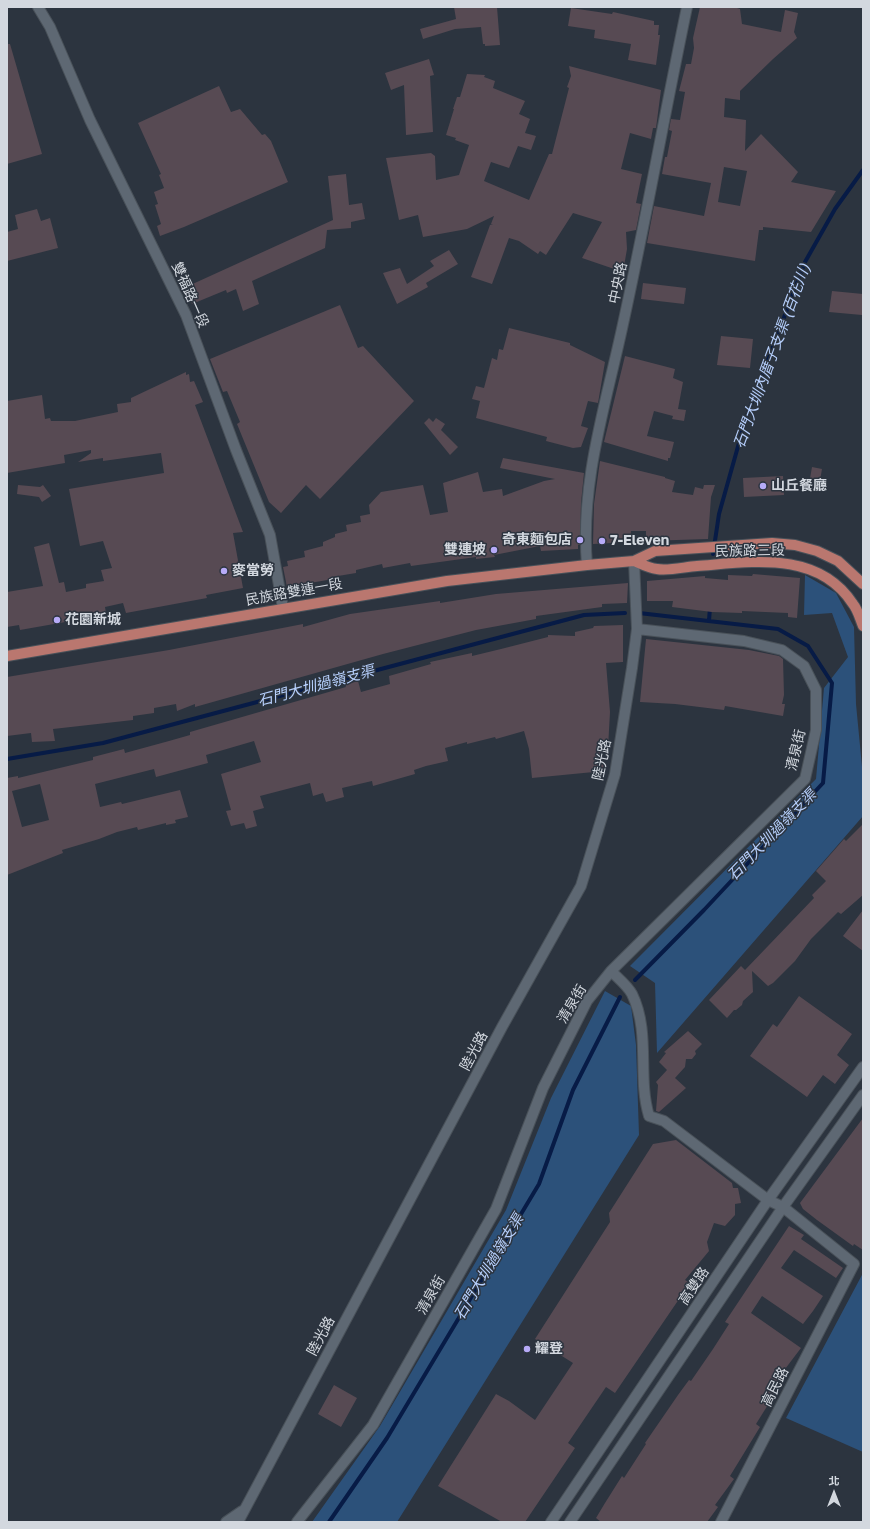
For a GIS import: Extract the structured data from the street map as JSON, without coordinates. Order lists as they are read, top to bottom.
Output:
{
  "streets": {
    "main road": ["民族路三段", "民族路雙連一段"],
    "street": [
      "中央路",
      "雙福路一段",
      "清泉街",
      "陸光路",
      "高雙路",
      "高民路"
    ]
  },
  "crossings": [
    ["中央路", "民族路三段"],
    ["中央路", "民族路雙連一段"],
    ["雙福路一段", "民族路雙連一段"],
    ["民族路三段", "民族路雙連一段"],
    ["民族路三段", "陸光路"],
    ["清泉街", "陸光路"],
    ["高雙路", "高民路"]
  ],
  "water": ["石門大圳內厝子支渠 (百花川)", "石門大圳過嶺支渠"],
  "places": [
    "山丘餐廳",
    "奇東麵包店",
    "7-Eleven",
    "雙連坡",
    "麥當勞",
    "花園新城",
    "耀登"
  ],
  "north": "top"
}
